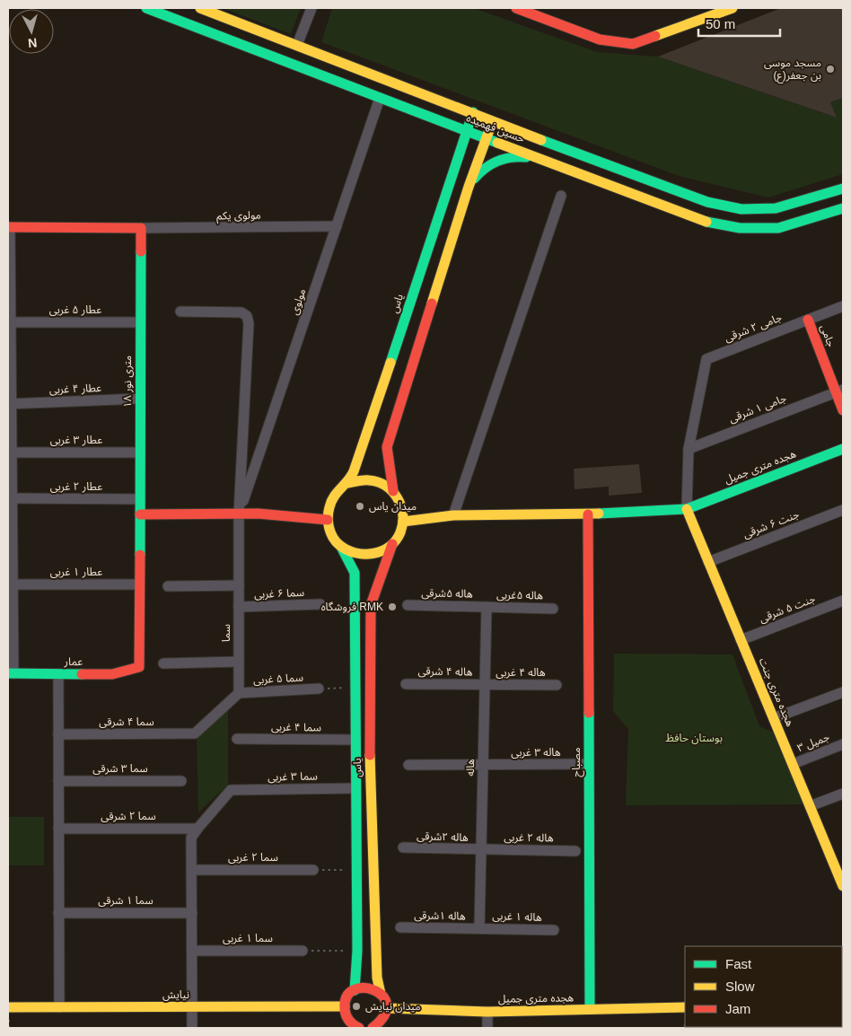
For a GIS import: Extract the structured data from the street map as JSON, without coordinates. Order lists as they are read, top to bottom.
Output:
{
  "streets": {
    "street": [
      "حسین فهمیده",
      "مولوی یکم",
      "مولوی",
      "یاس",
      "عطار ۵ غربی",
      "جامی ۲ شرقی",
      "جامی",
      "۱۸ متری نور",
      "عطار ۴ غربی",
      "جامی ۱ شرقی",
      "عطار ۳ غربی",
      "هجده متری جمیل",
      "عطار ۲ غربی",
      "جنت ۶ شرقی",
      "عطار ۱ غربی",
      "سما ۶ غربی",
      "هاله ۵شرقی",
      "هاله ۵غربی",
      "جنت ۵ شرقی",
      "سما",
      "عمار",
      "هاله ۴ شرقی",
      "هاله ۴ غربی",
      "سما ۵ غربی",
      "هجده متری جنت",
      "سما ۴ شرقی",
      "سما ۴ غربی",
      "جمیل ۳",
      "هاله ۳ غربی",
      "مصباح",
      "هاله",
      "سما ۳ شرقی",
      "سما ۳ غربی",
      "سما ۲ شرقی",
      "هاله ۲شرقی",
      "هاله ۲ غربی",
      "سما ۲ غربی",
      "سما ۱ شرقی",
      "هاله ۱شرقی",
      "هاله ۱ غربی",
      "سما ۱ غربی",
      "نیایش"
    ]
  },
  "crossings": [
    ["حسین فهمیده", "مولوی"],
    ["حسین فهمیده", "یاس"],
    ["مولوی یکم", "مولوی"],
    ["مولوی یکم", "۱۸ متری نور"],
    ["مولوی", "سما"],
    ["یاس", "سما ۴ غربی"],
    ["یاس", "سما ۳ غربی"],
    ["عطار ۵ غربی", "۱۸ متری نور"],
    ["جامی ۲ شرقی", "جامی"],
    ["جامی ۲ شرقی", "جامی ۱ شرقی"],
    ["جامی", "جامی ۱ شرقی"],
    ["۱۸ متری نور", "عطار ۴ غربی"],
    ["۱۸ متری نور", "عطار ۳ غربی"],
    ["۱۸ متری نور", "عطار ۲ غربی"],
    ["۱۸ متری نور", "عطار ۱ غربی"],
    ["۱۸ متری نور", "عمار"],
    ["هجده متری جمیل", "هجده متری جنت"],
    ["هجده متری جمیل", "مصباح"],
    ["جنت ۶ شرقی", "هجده متری جنت"],
    ["سما ۶ غربی", "سما"],
    ["هاله ۵شرقی", "هاله ۵غربی"],
    ["هاله ۵شرقی", "هاله"],
    ["هاله ۵غربی", "هاله"],
    ["جنت ۵ شرقی", "هجده متری جنت"],
    ["سما", "سما ۵ غربی"],
    ["سما", "سما ۴ شرقی"],
    ["هاله ۴ شرقی", "هاله ۴ غربی"],
    ["هاله ۴ شرقی", "هاله"],
    ["هاله ۴ غربی", "هاله"],
    ["سما ۵ غربی", "سما ۴ شرقی"],
    ["هجده متری جنت", "جمیل ۳"],
    ["هاله ۳ غربی", "مصباح"],
    ["هاله ۳ غربی", "هاله"],
    ["هاله", "هاله ۲شرقی"],
    ["هاله", "هاله ۲ غربی"],
    ["هاله", "هاله ۱شرقی"],
    ["هاله", "هاله ۱ غربی"],
    ["سما ۳ غربی", "سما ۲ شرقی"],
    ["هاله ۲شرقی", "هاله ۲ غربی"],
    ["هاله ۱شرقی", "هاله ۱ غربی"]
  ],
  "parks": ["بوستان حافظ"],
  "places": [
    "مسجد موسی بن جعفر(ع)",
    "میدان یاس",
    "فروشگاه RMK",
    "میدان نیایش"
  ],
  "legend": ["Fast", "Slow", "Jam"],
  "scale_bar": "50 m",
  "north": "bottom"
}
